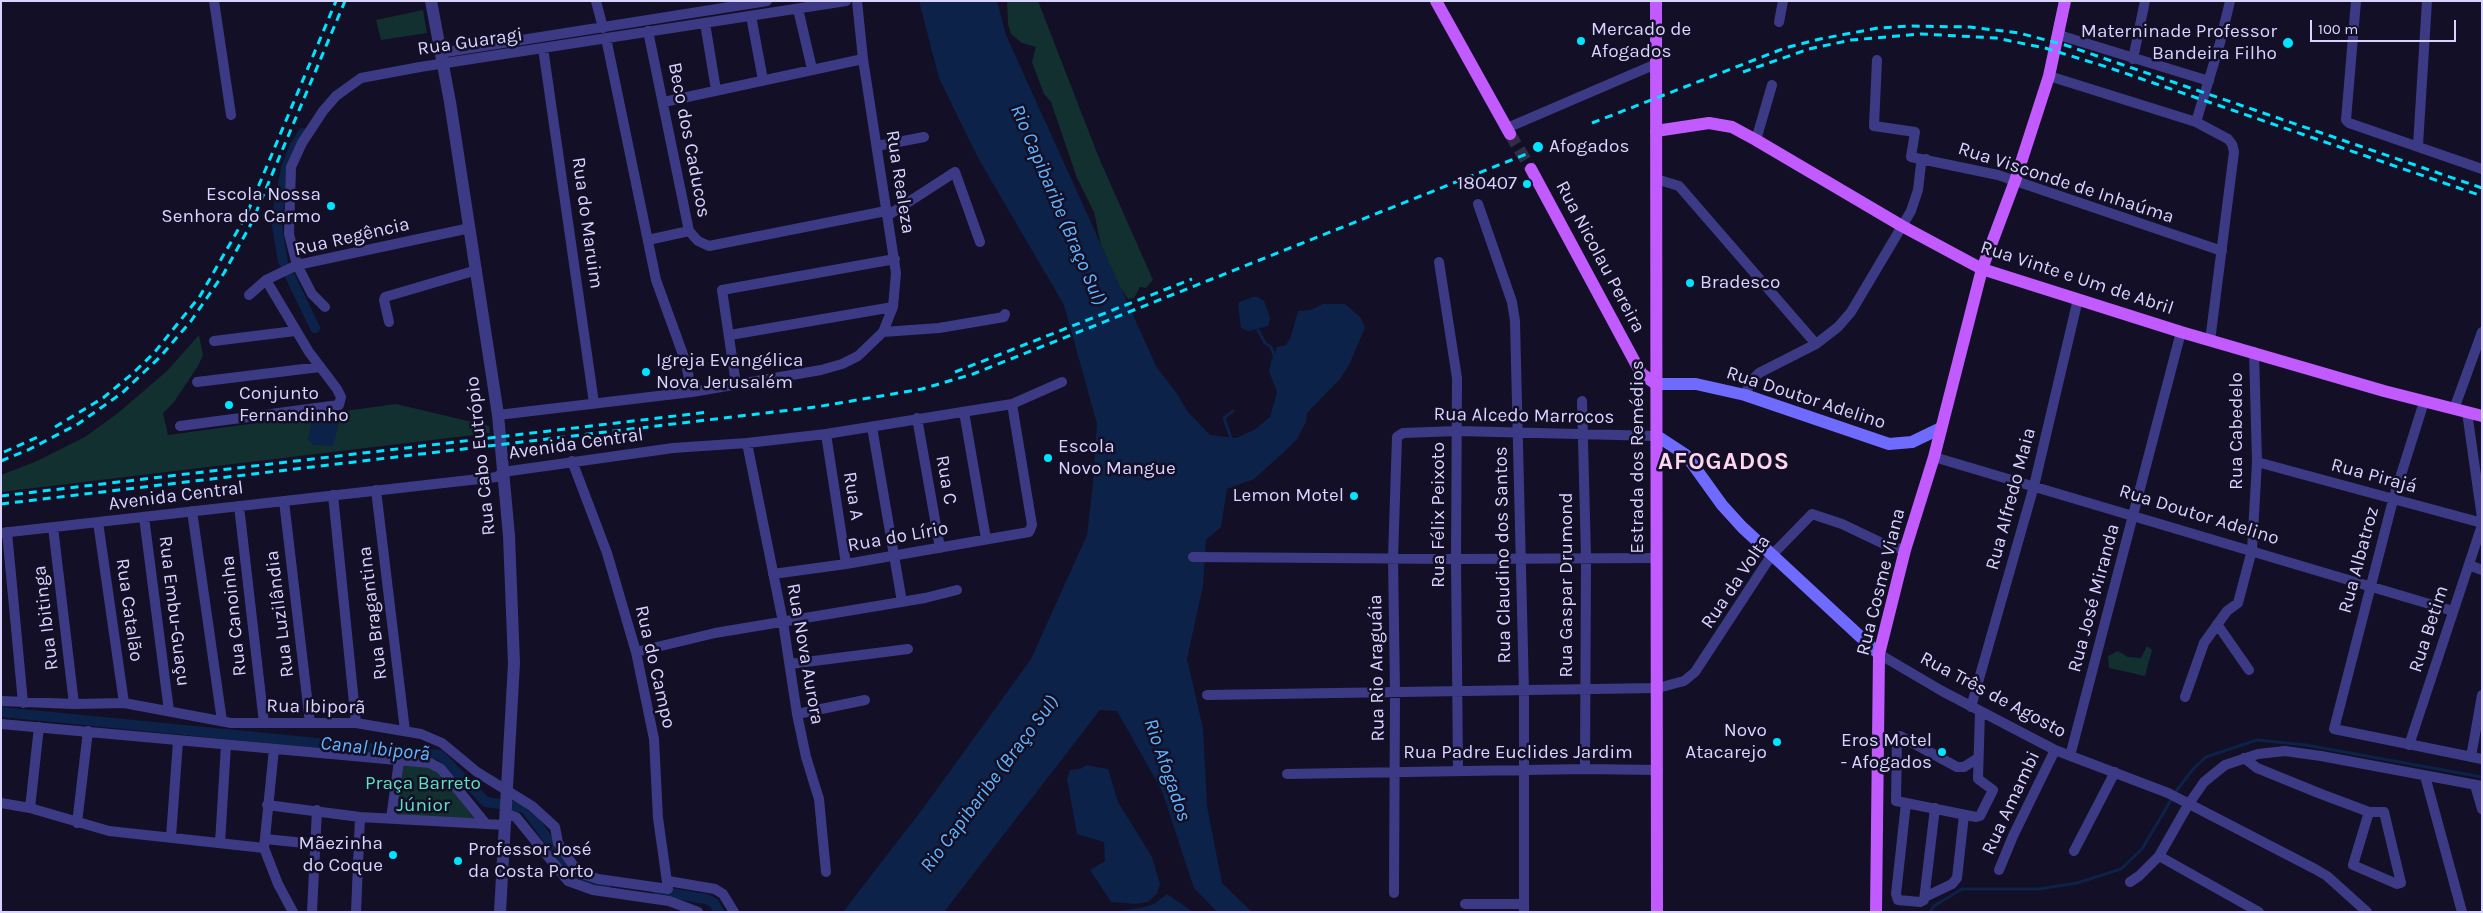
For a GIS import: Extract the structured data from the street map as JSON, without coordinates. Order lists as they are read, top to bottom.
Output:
{
  "streets": {
    "main road": [
      "Rua Nicolau Pereira",
      "Rua Vinte e Um de Abril",
      "Rua Doutor Adelino",
      "Estrada dos Remédios",
      "Rua Cosme Viana",
      "Rua Três de Agosto"
    ],
    "street": [
      "Rua Guaragi",
      "Beco dos Caducos",
      "Rua Realeza",
      "Rua Visconde de Inhaúma",
      "Rua do Maruim",
      "Rua Regência",
      "Rua Alcedo Marrocos",
      "Rua Cabedelo",
      "Avenida Central",
      "Rua Cabo Eutrópio",
      "Rua Pirajá",
      "Rua C",
      "Rua A",
      "Rua Alfredo Maia",
      "Rua Félix Peixoto",
      "Rua do Lírio",
      "Rua Claudino dos Santos",
      "Rua Albatroz",
      "Rua da Volta",
      "Rua Gaspar Drumond",
      "Rua José Miranda",
      "Rua Catalão",
      "Rua Embu-Guaçu",
      "Rua Bragantina",
      "Rua Luzilândia",
      "Rua Canoinha",
      "Rua Ibitinga",
      "Rua Betim",
      "Rua Nova Aurora",
      "Rua do Campo",
      "Rua Rio Araguáia",
      "Rua Ibiporã",
      "Rua Padre Euclides Jardim",
      "Rua Amambi"
    ]
  },
  "crossings": [
    ["Rua Guaragi", "Beco dos Caducos"],
    ["Rua Guaragi", "Rua do Maruim"],
    ["Rua Guaragi", "Rua Regência"],
    ["Rua Guaragi", "Rua Cabo Eutrópio"],
    ["Beco dos Caducos", "Rua Realeza"],
    ["Rua Realeza", "Avenida Central"],
    ["Rua Visconde de Inhaúma", "Rua Cosme Viana"],
    ["Rua do Maruim", "Avenida Central"],
    ["Rua Regência", "Rua Cabo Eutrópio"],
    ["Rua Nicolau Pereira", "Rua Doutor Adelino"],
    ["Rua Nicolau Pereira", "Estrada dos Remédios"],
    ["Rua Vinte e Um de Abril", "Rua Cabedelo"],
    ["Rua Vinte e Um de Abril", "Estrada dos Remédios"],
    ["Rua Vinte e Um de Abril", "Rua Alfredo Maia"],
    ["Rua Vinte e Um de Abril", "Rua Albatroz"],
    ["Rua Vinte e Um de Abril", "Rua Cosme Viana"],
    ["Rua Vinte e Um de Abril", "Rua José Miranda"],
    ["Rua Doutor Adelino", "Rua Cabedelo"],
    ["Rua Doutor Adelino", "Estrada dos Remédios"],
    ["Rua Doutor Adelino", "Rua Alfredo Maia"],
    ["Rua Doutor Adelino", "Rua Albatroz"],
    ["Rua Doutor Adelino", "Rua Cosme Viana"],
    ["Rua Doutor Adelino", "Rua José Miranda"],
    ["Rua Doutor Adelino", "Rua Betim"],
    ["Rua Alcedo Marrocos", "Estrada dos Remédios"],
    ["Rua Alcedo Marrocos", "Rua Félix Peixoto"],
    ["Rua Alcedo Marrocos", "Rua Claudino dos Santos"],
    ["Rua Alcedo Marrocos", "Rua Gaspar Drumond"],
    ["Rua Alcedo Marrocos", "Rua Rio Araguáia"],
    ["Rua Alcedo Marrocos", "Rua Três de Agosto"],
    ["Rua Cabedelo", "Rua Pirajá"],
    ["Avenida Central", "Rua Cabo Eutrópio"],
    ["Avenida Central", "Rua C"],
    ["Avenida Central", "Rua A"],
    ["Avenida Central", "Rua do Lírio"],
    ["Avenida Central", "Rua Catalão"],
    ["Avenida Central", "Rua Embu-Guaçu"],
    ["Avenida Central", "Rua Bragantina"],
    ["Avenida Central", "Rua Luzilândia"],
    ["Avenida Central", "Rua Canoinha"],
    ["Avenida Central", "Rua Ibitinga"],
    ["Avenida Central", "Rua Nova Aurora"],
    ["Avenida Central", "Rua do Campo"],
    ["Rua Cabo Eutrópio", "Rua Ibiporã"],
    ["Estrada dos Remédios", "Rua da Volta"],
    ["Estrada dos Remédios", "Rua Três de Agosto"],
    ["Estrada dos Remédios", "Rua Padre Euclides Jardim"],
    ["Rua Pirajá", "Rua Albatroz"],
    ["Rua Pirajá", "Rua Betim"],
    ["Rua C", "Rua do Lírio"],
    ["Rua A", "Rua do Lírio"],
    ["Rua Alfredo Maia", "Rua Três de Agosto"],
    ["Rua Félix Peixoto", "Rua da Volta"],
    ["Rua Félix Peixoto", "Rua Padre Euclides Jardim"],
    ["Rua do Lírio", "Rua Nova Aurora"],
    ["Rua Claudino dos Santos", "Rua da Volta"],
    ["Rua Claudino dos Santos", "Rua Padre Euclides Jardim"],
    ["Rua Albatroz", "Rua Betim"],
    ["Rua da Volta", "Rua Cosme Viana"],
    ["Rua da Volta", "Rua Gaspar Drumond"],
    ["Rua da Volta", "Rua Rio Araguáia"],
    ["Rua da Volta", "Rua Três de Agosto"],
    ["Rua Cosme Viana", "Rua Três de Agosto"],
    ["Rua Gaspar Drumond", "Rua Padre Euclides Jardim"],
    ["Rua José Miranda", "Rua Três de Agosto"],
    ["Rua Catalão", "Rua Ibiporã"],
    ["Rua Embu-Guaçu", "Rua Ibiporã"],
    ["Rua Bragantina", "Rua Ibiporã"],
    ["Rua Luzilândia", "Rua Ibiporã"],
    ["Rua Canoinha", "Rua Ibiporã"],
    ["Rua Ibitinga", "Rua Ibiporã"],
    ["Rua do Campo", "Rua Ibiporã"],
    ["Rua Rio Araguáia", "Rua Padre Euclides Jardim"],
    ["Rua Três de Agosto", "Rua Amambi"]
  ],
  "districts": ["AFOGADOS"],
  "water": ["Rio Capibaribe (Braço Sul)", "Canal Ibiporã", "Rio Afogados"],
  "parks": ["Praça Barreto Júnior"],
  "places": [
    "Mercado de Afogados",
    "Materninade Professor Bandeira Filho",
    "Afogados",
    "180407",
    "Escola Nossa Senhora do Carmo",
    "Bradesco",
    "Igreja Evangélica Nova Jerusalém",
    "Conjunto Fernandinho",
    "Escola Novo Mangue",
    "Lemon Motel",
    "Novo Atacarejo",
    "Eros Motel - Afogados",
    "Mãezinha do Coque",
    "Professor José da Costa Porto"
  ],
  "scale_bar": "100 m"
}
